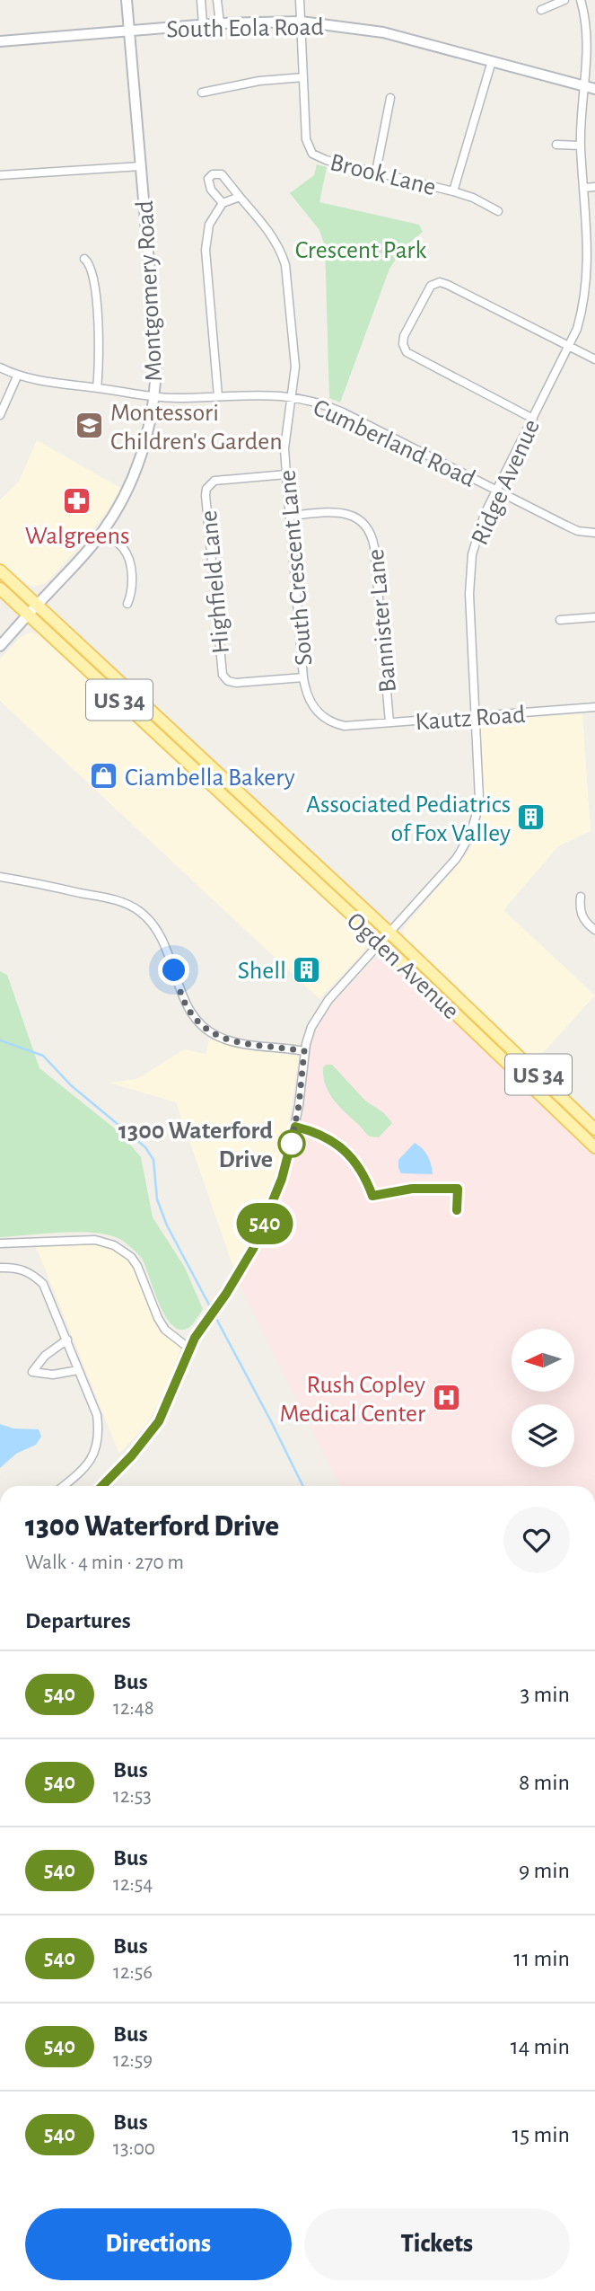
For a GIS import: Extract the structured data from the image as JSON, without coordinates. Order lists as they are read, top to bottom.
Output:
{
  "streets": {
    "main road": ["US 34", "Ogden Avenue"],
    "street": [
      "South Eola Road",
      "Brook Lane",
      "Montgomery Road",
      "Cumberland Road",
      "Ridge Avenue",
      "South Crescent Lane",
      "Highfield Lane",
      "Bannister Lane",
      "Kautz Road"
    ]
  },
  "crossings": [
    ["South Eola Road", "Brook Lane"],
    ["South Eola Road", "Montgomery Road"],
    ["South Eola Road", "Ridge Avenue"],
    ["Montgomery Road", "Cumberland Road"],
    ["Montgomery Road", "US 34"],
    ["Cumberland Road", "Ridge Avenue"],
    ["Cumberland Road", "South Crescent Lane"],
    ["Ridge Avenue", "Kautz Road"],
    ["Ridge Avenue", "Ogden Avenue"],
    ["South Crescent Lane", "Highfield Lane"],
    ["South Crescent Lane", "Bannister Lane"],
    ["South Crescent Lane", "Kautz Road"],
    ["Bannister Lane", "Kautz Road"],
    ["US 34", "Ogden Avenue"]
  ],
  "parks": ["Crescent Park"],
  "places": {
    "school or university": ["Montessori Children's Garden"],
    "pharmacy": ["Walgreens"],
    "shop": ["Ciambella Bakery"],
    "building": ["Associated Pediatrics of Fox Valley", "Shell"],
    "other": ["1300 Waterford Drive"],
    "hospital": ["Rush Copley Medical Center"]
  },
  "lines": ["bus line 540"],
  "north": "left",
  "page": {
    "on_map": "540",
    "heading": [
      ["1300 Waterford Drive", "Walk · 4 min · 270 m"],
      "Departures"
    ],
    "list": [
      {
        "mark": "540",
        "name": "Bus",
        "note": "12:48",
        "value": "3 min"
      },
      {
        "mark": "540",
        "name": "Bus",
        "note": "12:53",
        "value": "8 min"
      },
      {
        "mark": "540",
        "name": "Bus",
        "note": "12:54",
        "value": "9 min"
      },
      {
        "mark": "540",
        "name": "Bus",
        "note": "12:56",
        "value": "11 min"
      },
      {
        "mark": "540",
        "name": "Bus",
        "note": "12:59",
        "value": "14 min"
      },
      {
        "mark": "540",
        "name": "Bus",
        "note": "13:00",
        "value": "15 min"
      }
    ],
    "buttons": ["Directions", "Tickets"]
  }
}
